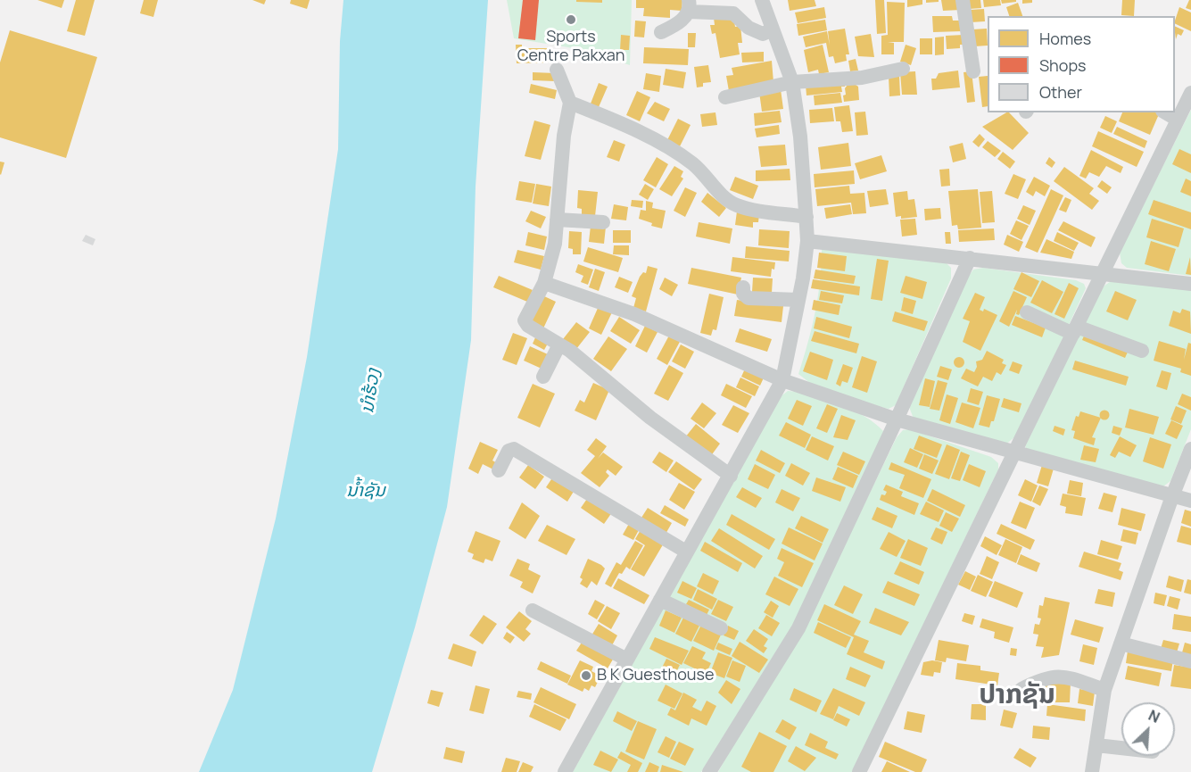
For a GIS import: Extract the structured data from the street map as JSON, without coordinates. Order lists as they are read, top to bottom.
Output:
{
  "districts": ["ປາກຊັນ"],
  "water": ["ນຳ້ຮວງ", "ນ້ຳຊັນ"],
  "places": ["Sports Centre Pakxan", "B K Guesthouse"],
  "legend": ["Homes", "Shops", "Other"],
  "north": "top right"
}
